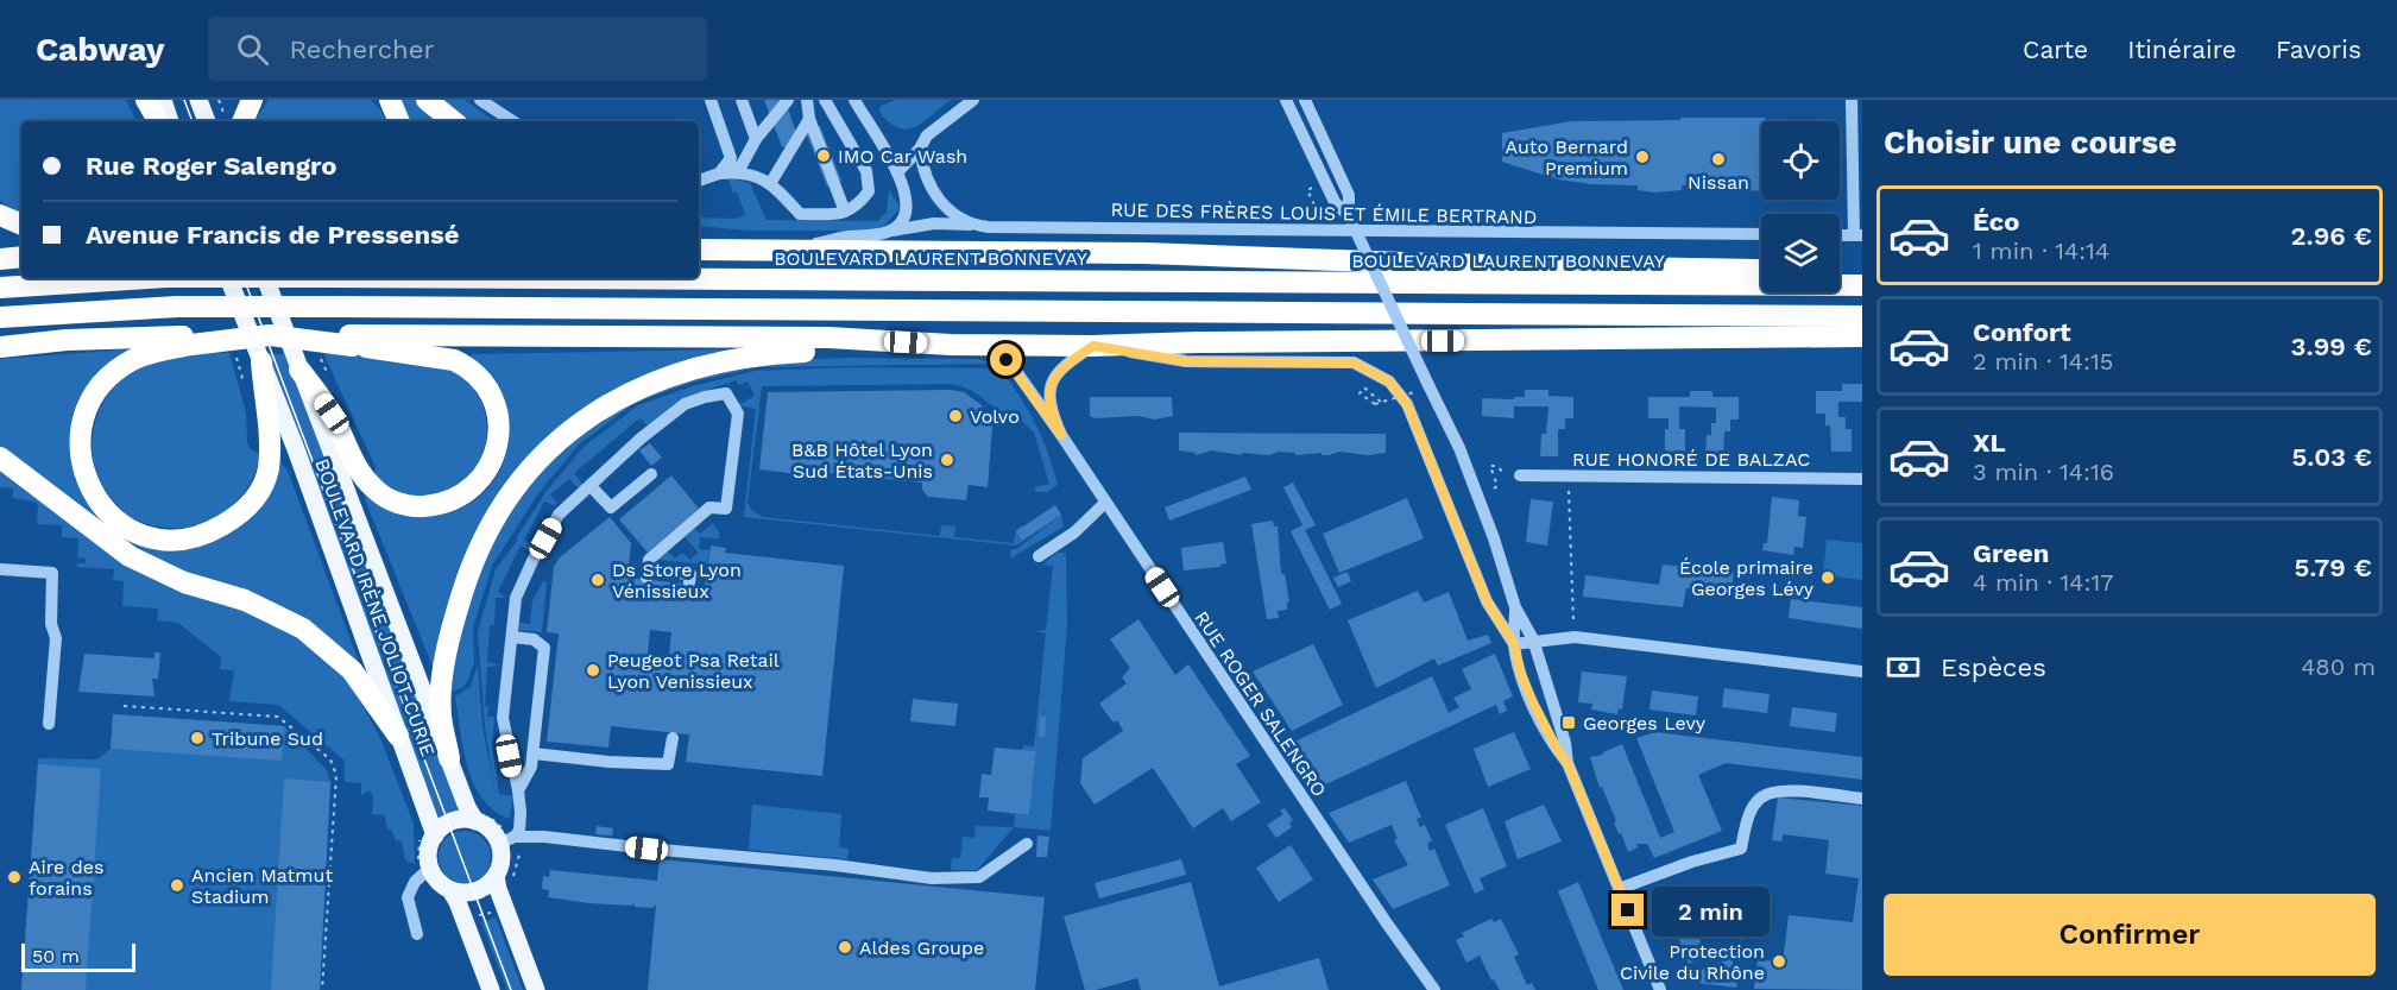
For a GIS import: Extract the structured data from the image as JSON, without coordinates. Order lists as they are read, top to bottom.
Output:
{
  "streets": {
    "highway": ["BOULEVARD LAURENT BONNEVAY"],
    "main road": ["BOULEVARD IRÈNE JOLIOT-CURIE"],
    "street": ["RUE DES FRÈRES LOUIS ET ÉMILE BERTRAND", "RUE HONORÉ DE BALZAC", "RUE ROGER SALENGRO"]
  },
  "places": {
    "other": [
      "IMO Car Wash",
      "Auto Bernard Premium",
      "Nissan",
      "Volvo",
      "B&B Hôtel Lyon Sud États-Unis",
      "École primaire Georges Lévy",
      "Ds Store Lyon Vénissieux",
      "Peugeot Psa Retail Lyon Venissieux",
      "Tribune Sud",
      "Aire des forains",
      "Ancien Matmut Stadium",
      "Aldes Groupe",
      "Protection Civile du Rhône"
    ],
    "transit": ["Georges Levy"]
  },
  "scale_bar": "50 m",
  "page": {
    "header": "Cabway",
    "search": "Rechercher",
    "nav": ["Carte", "Itinéraire", "Favoris"],
    "heading": "Choisir une course",
    "banner": ["Rue Roger Salengro", "Avenue Francis de Pressensé"],
    "list": [
      {
        "name": "Éco",
        "note": "1 min · 14:14",
        "value": "2.96 €"
      },
      {
        "name": "Confort",
        "note": "2 min · 14:15",
        "value": "3.99 €"
      },
      {
        "name": "XL",
        "note": "3 min · 14:16",
        "value": "5.03 €"
      },
      {
        "name": "Green",
        "note": "4 min · 14:17",
        "value": "5.79 €"
      }
    ],
    "pay": ["Espèces", "480 m"],
    "buttons": "Confirmer",
    "bubble": "2 min",
    "scale": "50 m"
  }
}
